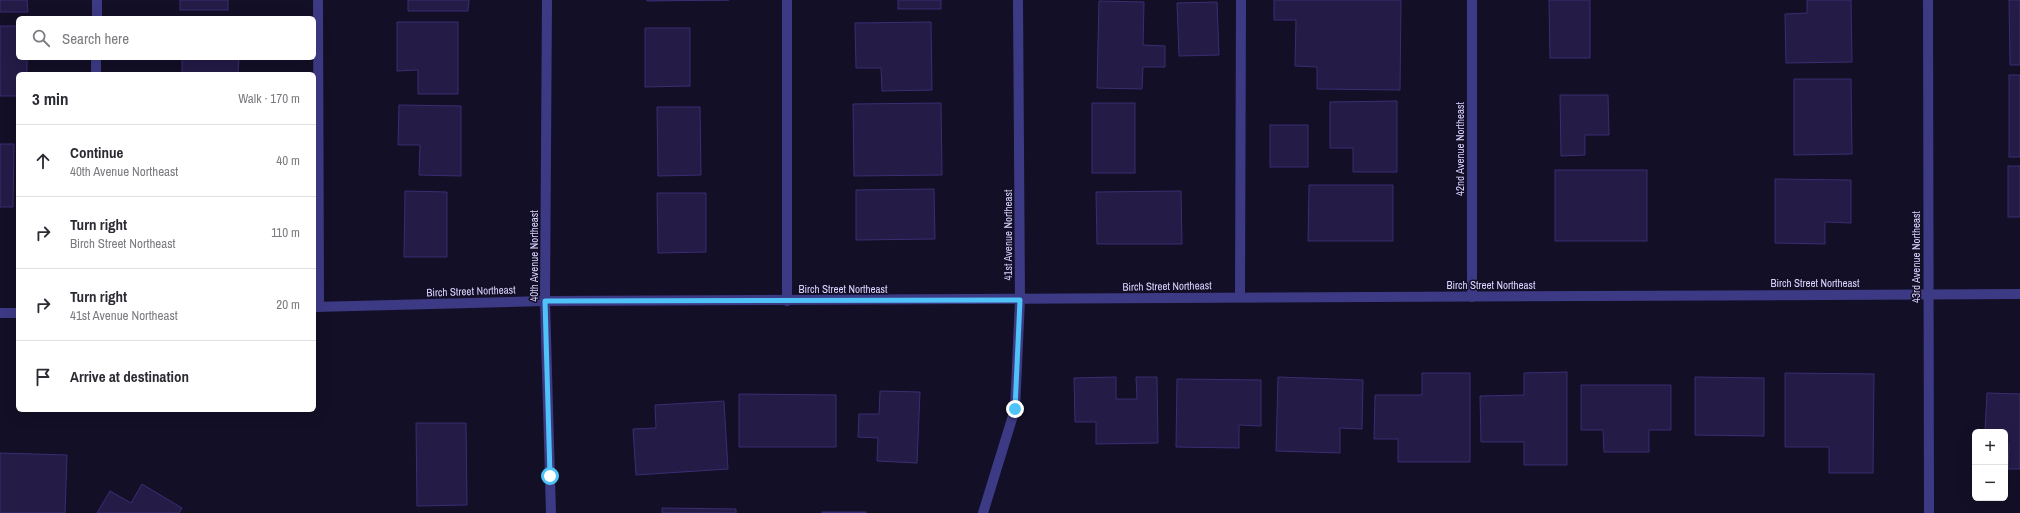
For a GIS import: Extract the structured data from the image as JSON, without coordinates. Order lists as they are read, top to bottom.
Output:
{
  "streets": {
    "street": [
      "42nd Avenue Northeast",
      "41st Avenue Northeast",
      "40th Avenue Northeast",
      "43rd Avenue Northeast",
      "Birch Street Northeast"
    ]
  },
  "crossings": [
    ["42nd Avenue Northeast", "Birch Street Northeast"],
    ["41st Avenue Northeast", "Birch Street Northeast"],
    ["40th Avenue Northeast", "Birch Street Northeast"],
    ["43rd Avenue Northeast", "Birch Street Northeast"]
  ],
  "page": {
    "search": "Search here",
    "heading": ["3 min", "Walk · 170 m"],
    "list": [
      ["Continue", "40th Avenue Northeast", "40 m"],
      ["Turn right", "Birch Street Northeast", "110 m"],
      ["Turn right", "41st Avenue Northeast", "20 m"],
      "Arrive at destination"
    ],
    "map_buttons": ["+", "−"]
  }
}
